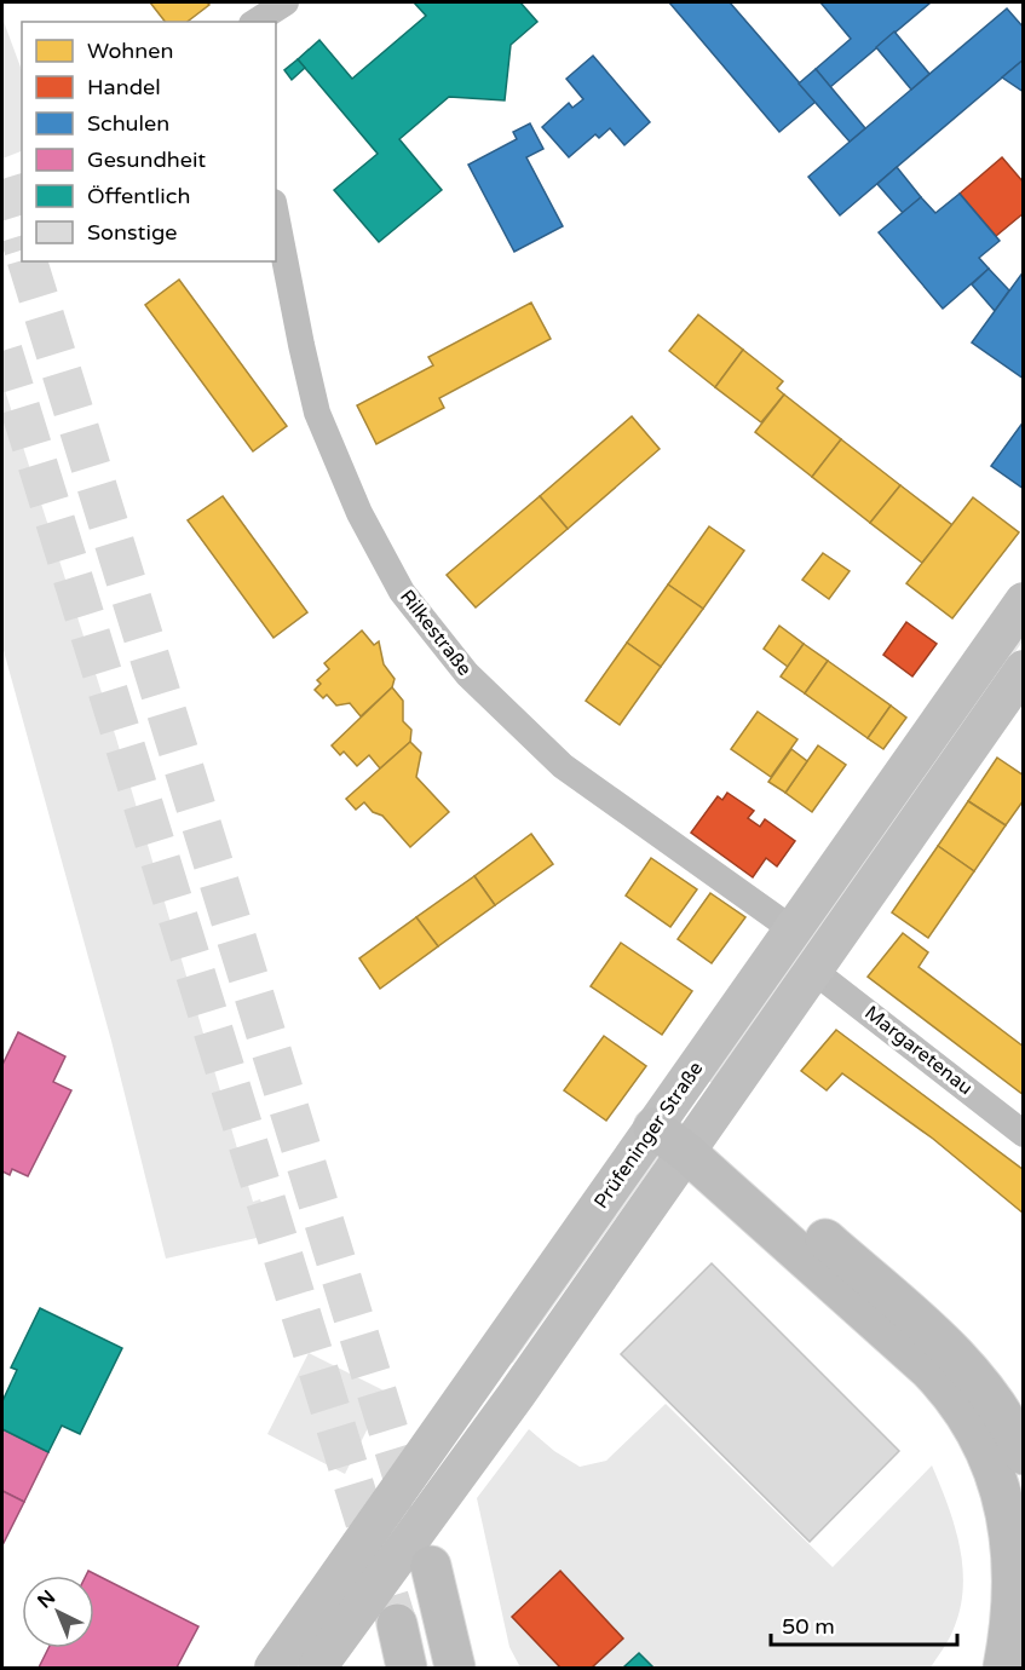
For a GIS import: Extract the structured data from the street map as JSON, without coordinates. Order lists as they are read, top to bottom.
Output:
{
  "streets": {
    "street": ["Rilkestraße", "Margaretenau", "Prüfeninger Straße"]
  },
  "crossings": [
    ["Rilkestraße", "Prüfeninger Straße"],
    ["Margaretenau", "Prüfeninger Straße"]
  ],
  "legend": [
    "Wohnen",
    "Handel",
    "Schulen",
    "Gesundheit",
    "Öffentlich",
    "Sonstige"
  ],
  "scale_bar": "50 m",
  "north": "top left"
}
